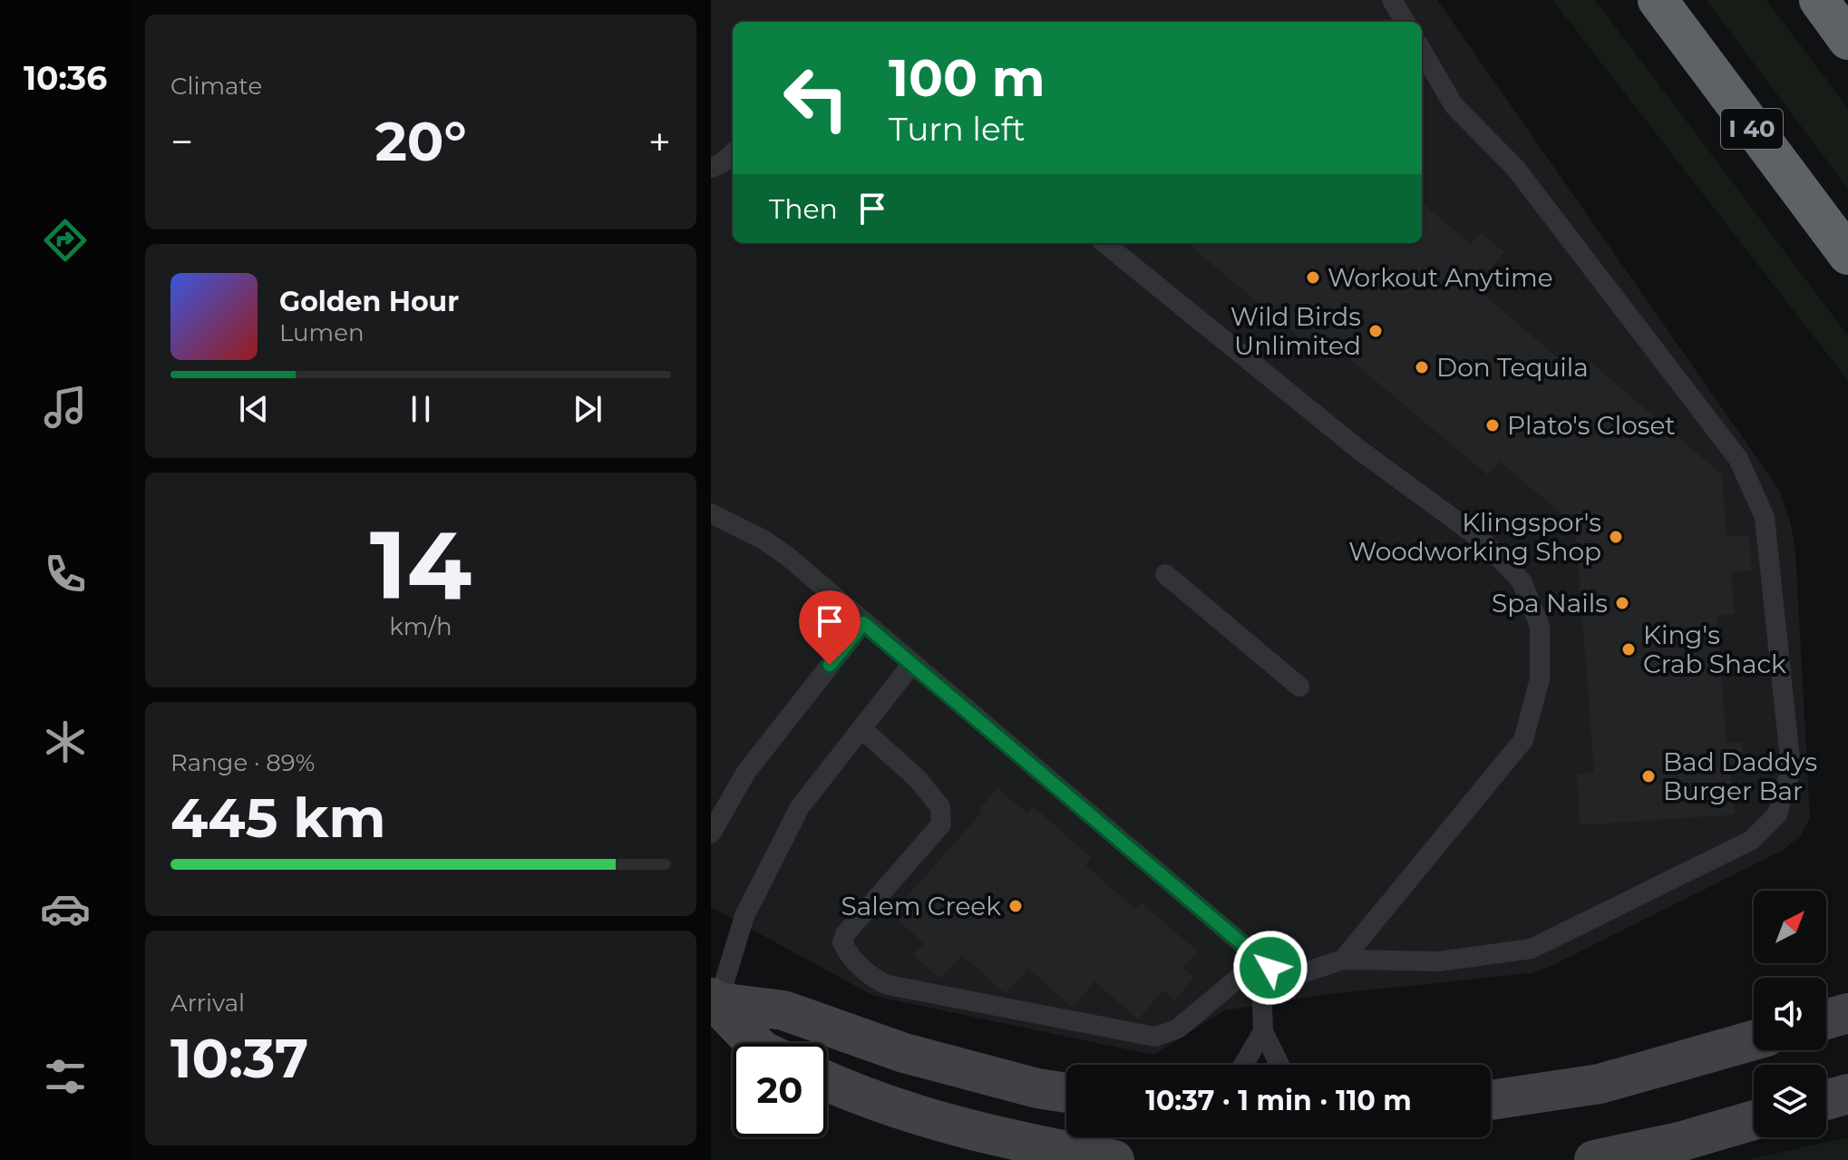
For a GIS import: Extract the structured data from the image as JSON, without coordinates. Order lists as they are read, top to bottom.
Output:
{
  "streets": {
    "highway": ["I 40"]
  },
  "places": [
    "Workout Anytime",
    "Wild Birds Unlimited",
    "Don Tequila",
    "Plato's Closet",
    "Klingspor's Woodworking Shop",
    "Spa Nails",
    "King's Crab Shack",
    "Bad Daddys Burger Bar",
    "Salem Creek"
  ],
  "north": "top right",
  "page": {
    "tabs": "10:36",
    "tile": [
      "Climate",
      ["14", "km/h"],
      ["Range · 89%", "445 km"],
      ["Arrival", "10:37"]
    ],
    "turn": ["100 m", "Turn left"],
    "heat": ["−", "20°", "+"],
    "then": "Then",
    "song": ["Golden Hour", "Lumen"],
    "limit": "20",
    "trip": "10:37 · 1 min · 110 m"
  }
}
